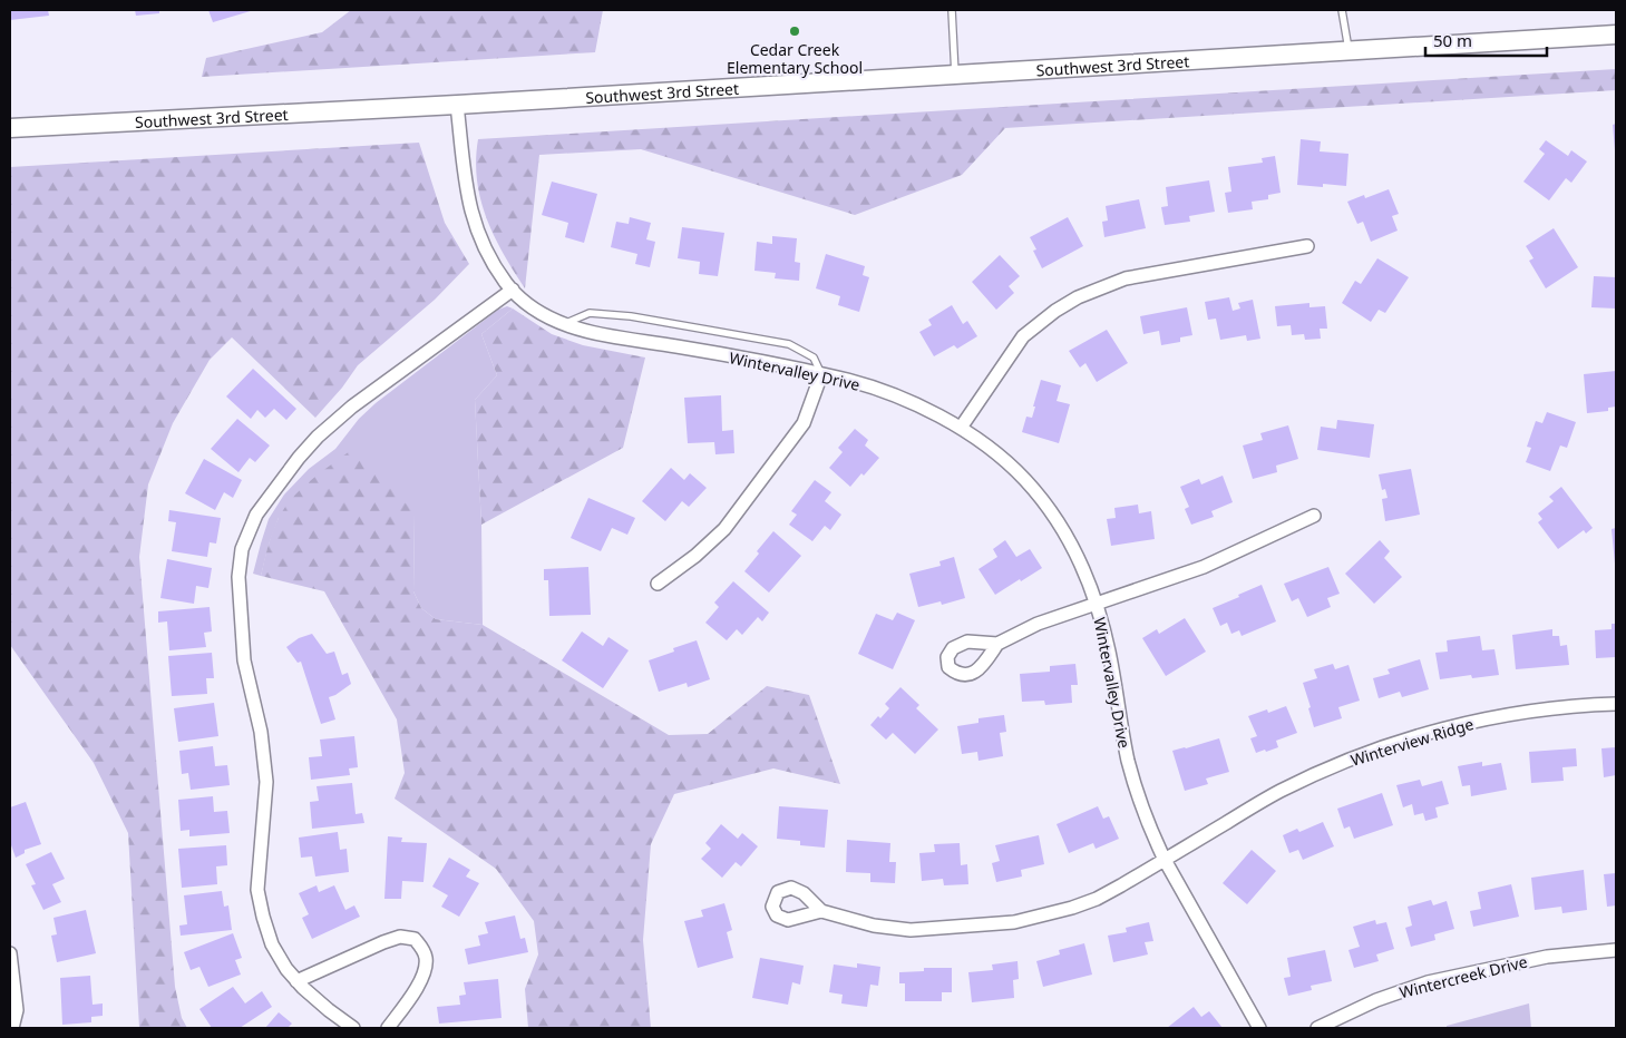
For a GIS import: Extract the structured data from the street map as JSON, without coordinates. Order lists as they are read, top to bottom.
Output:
{
  "streets": {
    "main road": ["Southwest 3rd Street"],
    "street": ["Wintervalley Drive", "Winterview Ridge", "Wintercreek Drive"]
  },
  "crossings": [
    ["Southwest 3rd Street", "Wintervalley Drive"],
    ["Wintervalley Drive", "Winterview Ridge"]
  ],
  "places": ["Cedar Creek Elementary School"],
  "scale_bar": "50 m"
}
